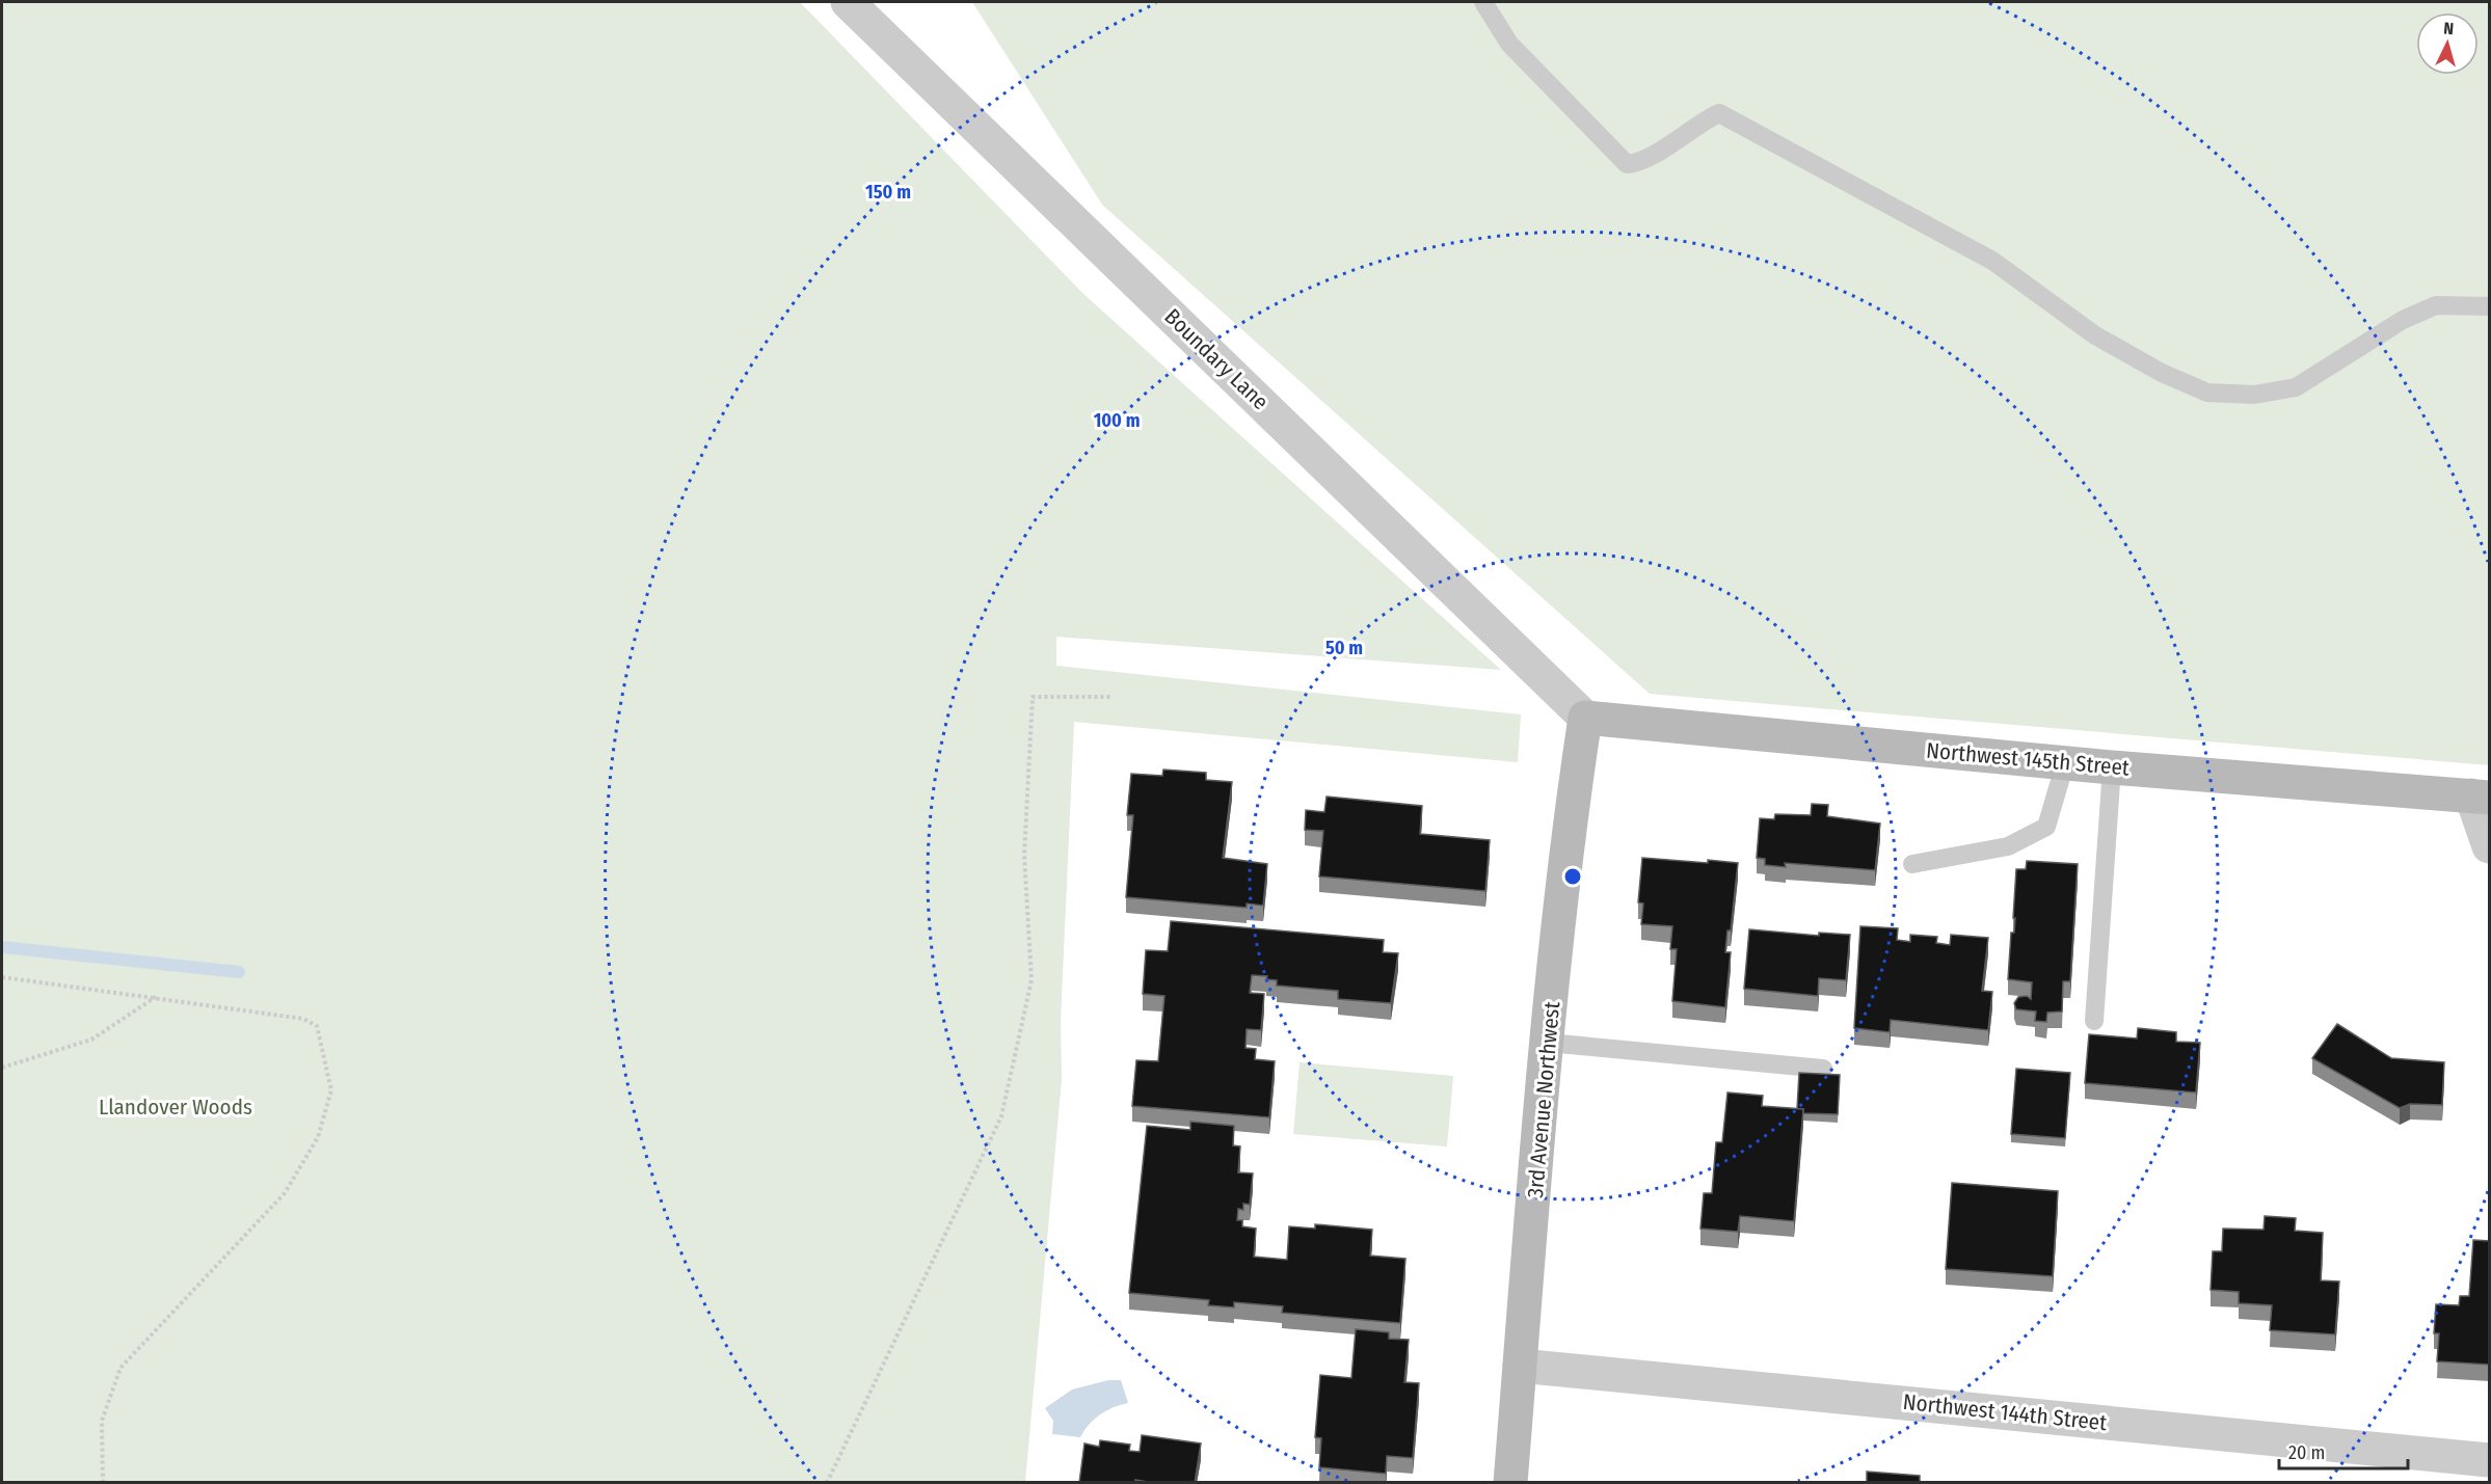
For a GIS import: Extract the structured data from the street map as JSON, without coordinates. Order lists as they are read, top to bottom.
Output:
{
  "streets": {
    "street": [
      "Boundary Lane",
      "Northwest 145th Street",
      "3rd Avenue Northwest",
      "Northwest 144th Street"
    ]
  },
  "crossings": [
    ["Boundary Lane", "Northwest 145th Street"],
    ["Boundary Lane", "3rd Avenue Northwest"],
    ["Northwest 145th Street", "3rd Avenue Northwest"],
    ["3rd Avenue Northwest", "Northwest 144th Street"]
  ],
  "parks": ["Llandover Woods"],
  "scale_bar": "20 m",
  "north": "top",
  "rings": ["150 m", "100 m", "50 m"]
}
